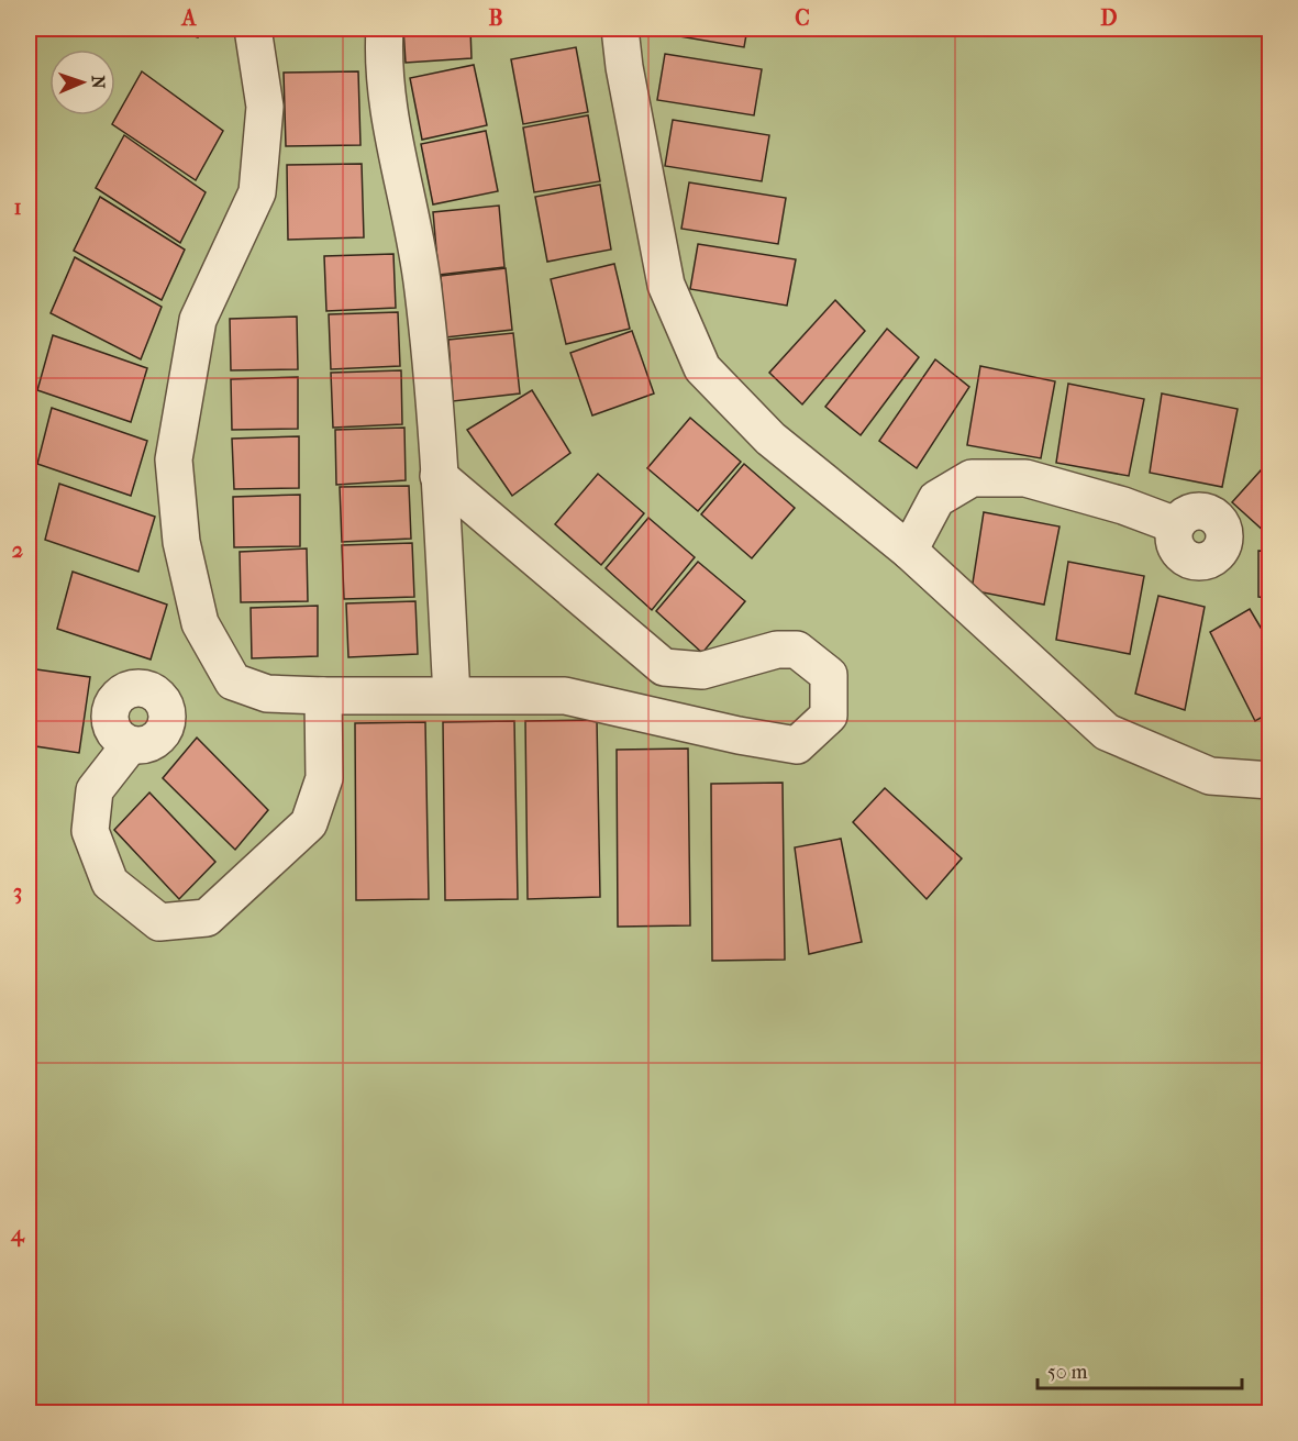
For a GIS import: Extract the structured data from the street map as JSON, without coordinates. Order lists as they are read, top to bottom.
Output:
{
  "scale_bar": "50 m",
  "north": "right",
  "grid": {
    "columns": [
      "A",
      "B",
      "C",
      "D"
    ],
    "rows": [
      "1",
      "2",
      "3",
      "4"
    ]
  }
}
